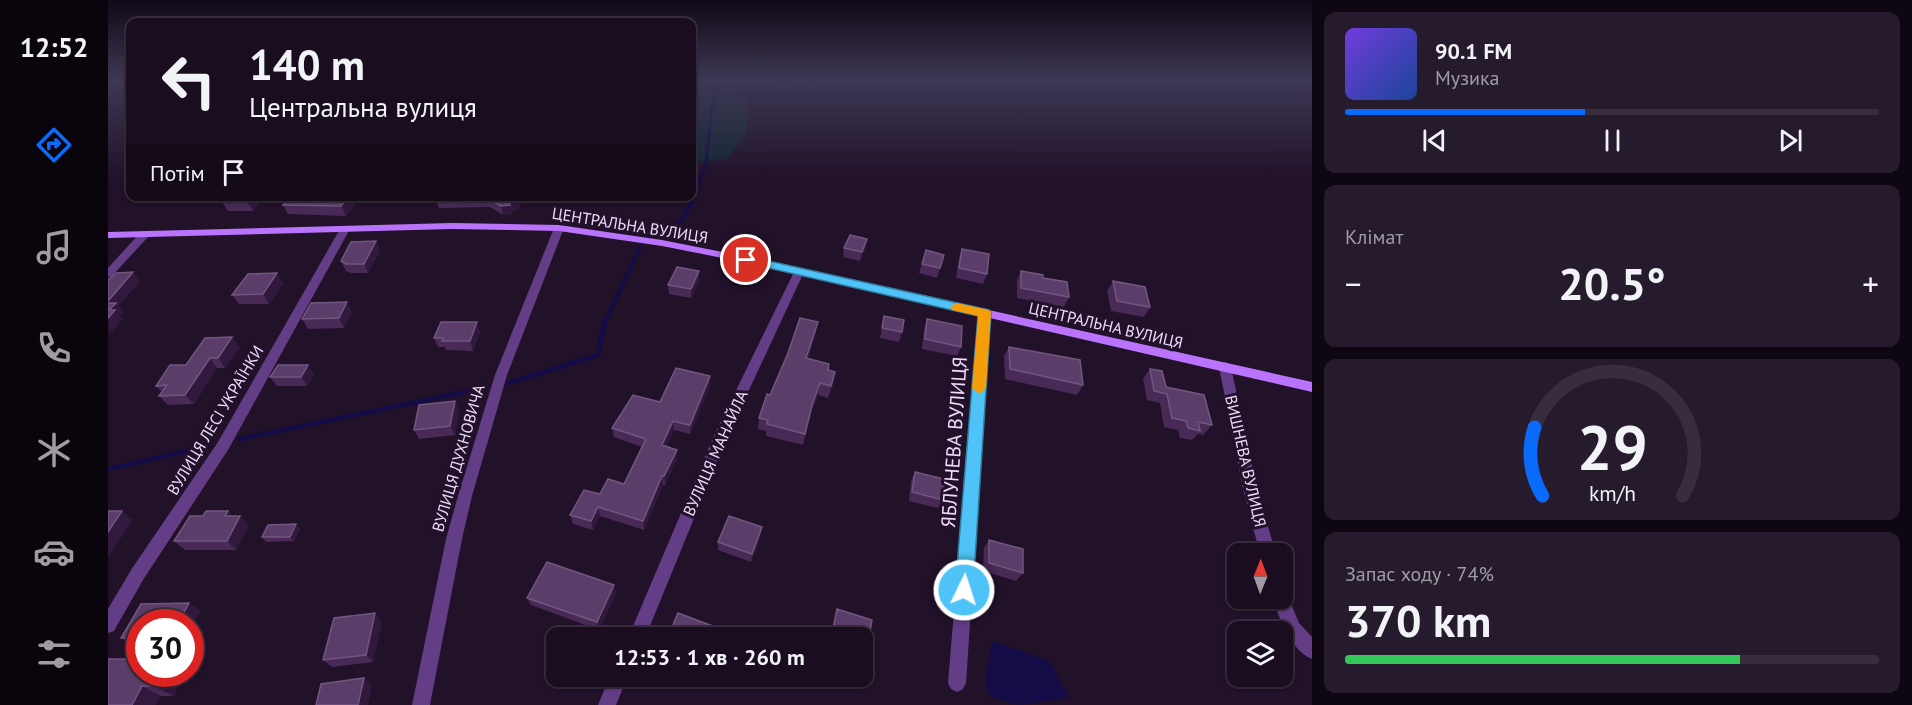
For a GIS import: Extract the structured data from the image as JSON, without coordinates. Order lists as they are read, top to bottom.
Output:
{
  "streets": {
    "street": [
      "ЦЕНТРАЛЬНА ВУЛИЦЯ",
      "ВУЛИЦЯ ЛЕСІ УКРАЇНКИ",
      "ЯБЛУНЕВА ВУЛИЦЯ",
      "ВУЛИЦЯ МАНАЙЛА",
      "ВУЛИЦЯ ДУХНОВИЧА",
      "ВИШНЕВА ВУЛИЦЯ"
    ]
  },
  "crossings": [
    ["ЦЕНТРАЛЬНА ВУЛИЦЯ", "ВУЛИЦЯ ЛЕСІ УКРАЇНКИ"],
    ["ЦЕНТРАЛЬНА ВУЛИЦЯ", "ЯБЛУНЕВА ВУЛИЦЯ"],
    ["ЦЕНТРАЛЬНА ВУЛИЦЯ", "ВУЛИЦЯ МАНАЙЛА"],
    ["ЦЕНТРАЛЬНА ВУЛИЦЯ", "ВУЛИЦЯ ДУХНОВИЧА"],
    ["ЦЕНТРАЛЬНА ВУЛИЦЯ", "ВИШНЕВА ВУЛИЦЯ"]
  ],
  "north": "top",
  "page": {
    "tabs": "12:52",
    "turn": ["140 m", "Центральна вулиця"],
    "song": ["90.1 FM", "Музика"],
    "then": "Потім",
    "tile": [
      "Клімат",
      ["Запас ходу · 74%", "370 km"]
    ],
    "heat": ["−", "20.5°", "+"],
    "limit": "30",
    "trip": "12:53 · 1 хв · 260 m",
    "gauge": ["29", "km/h"]
  }
}
